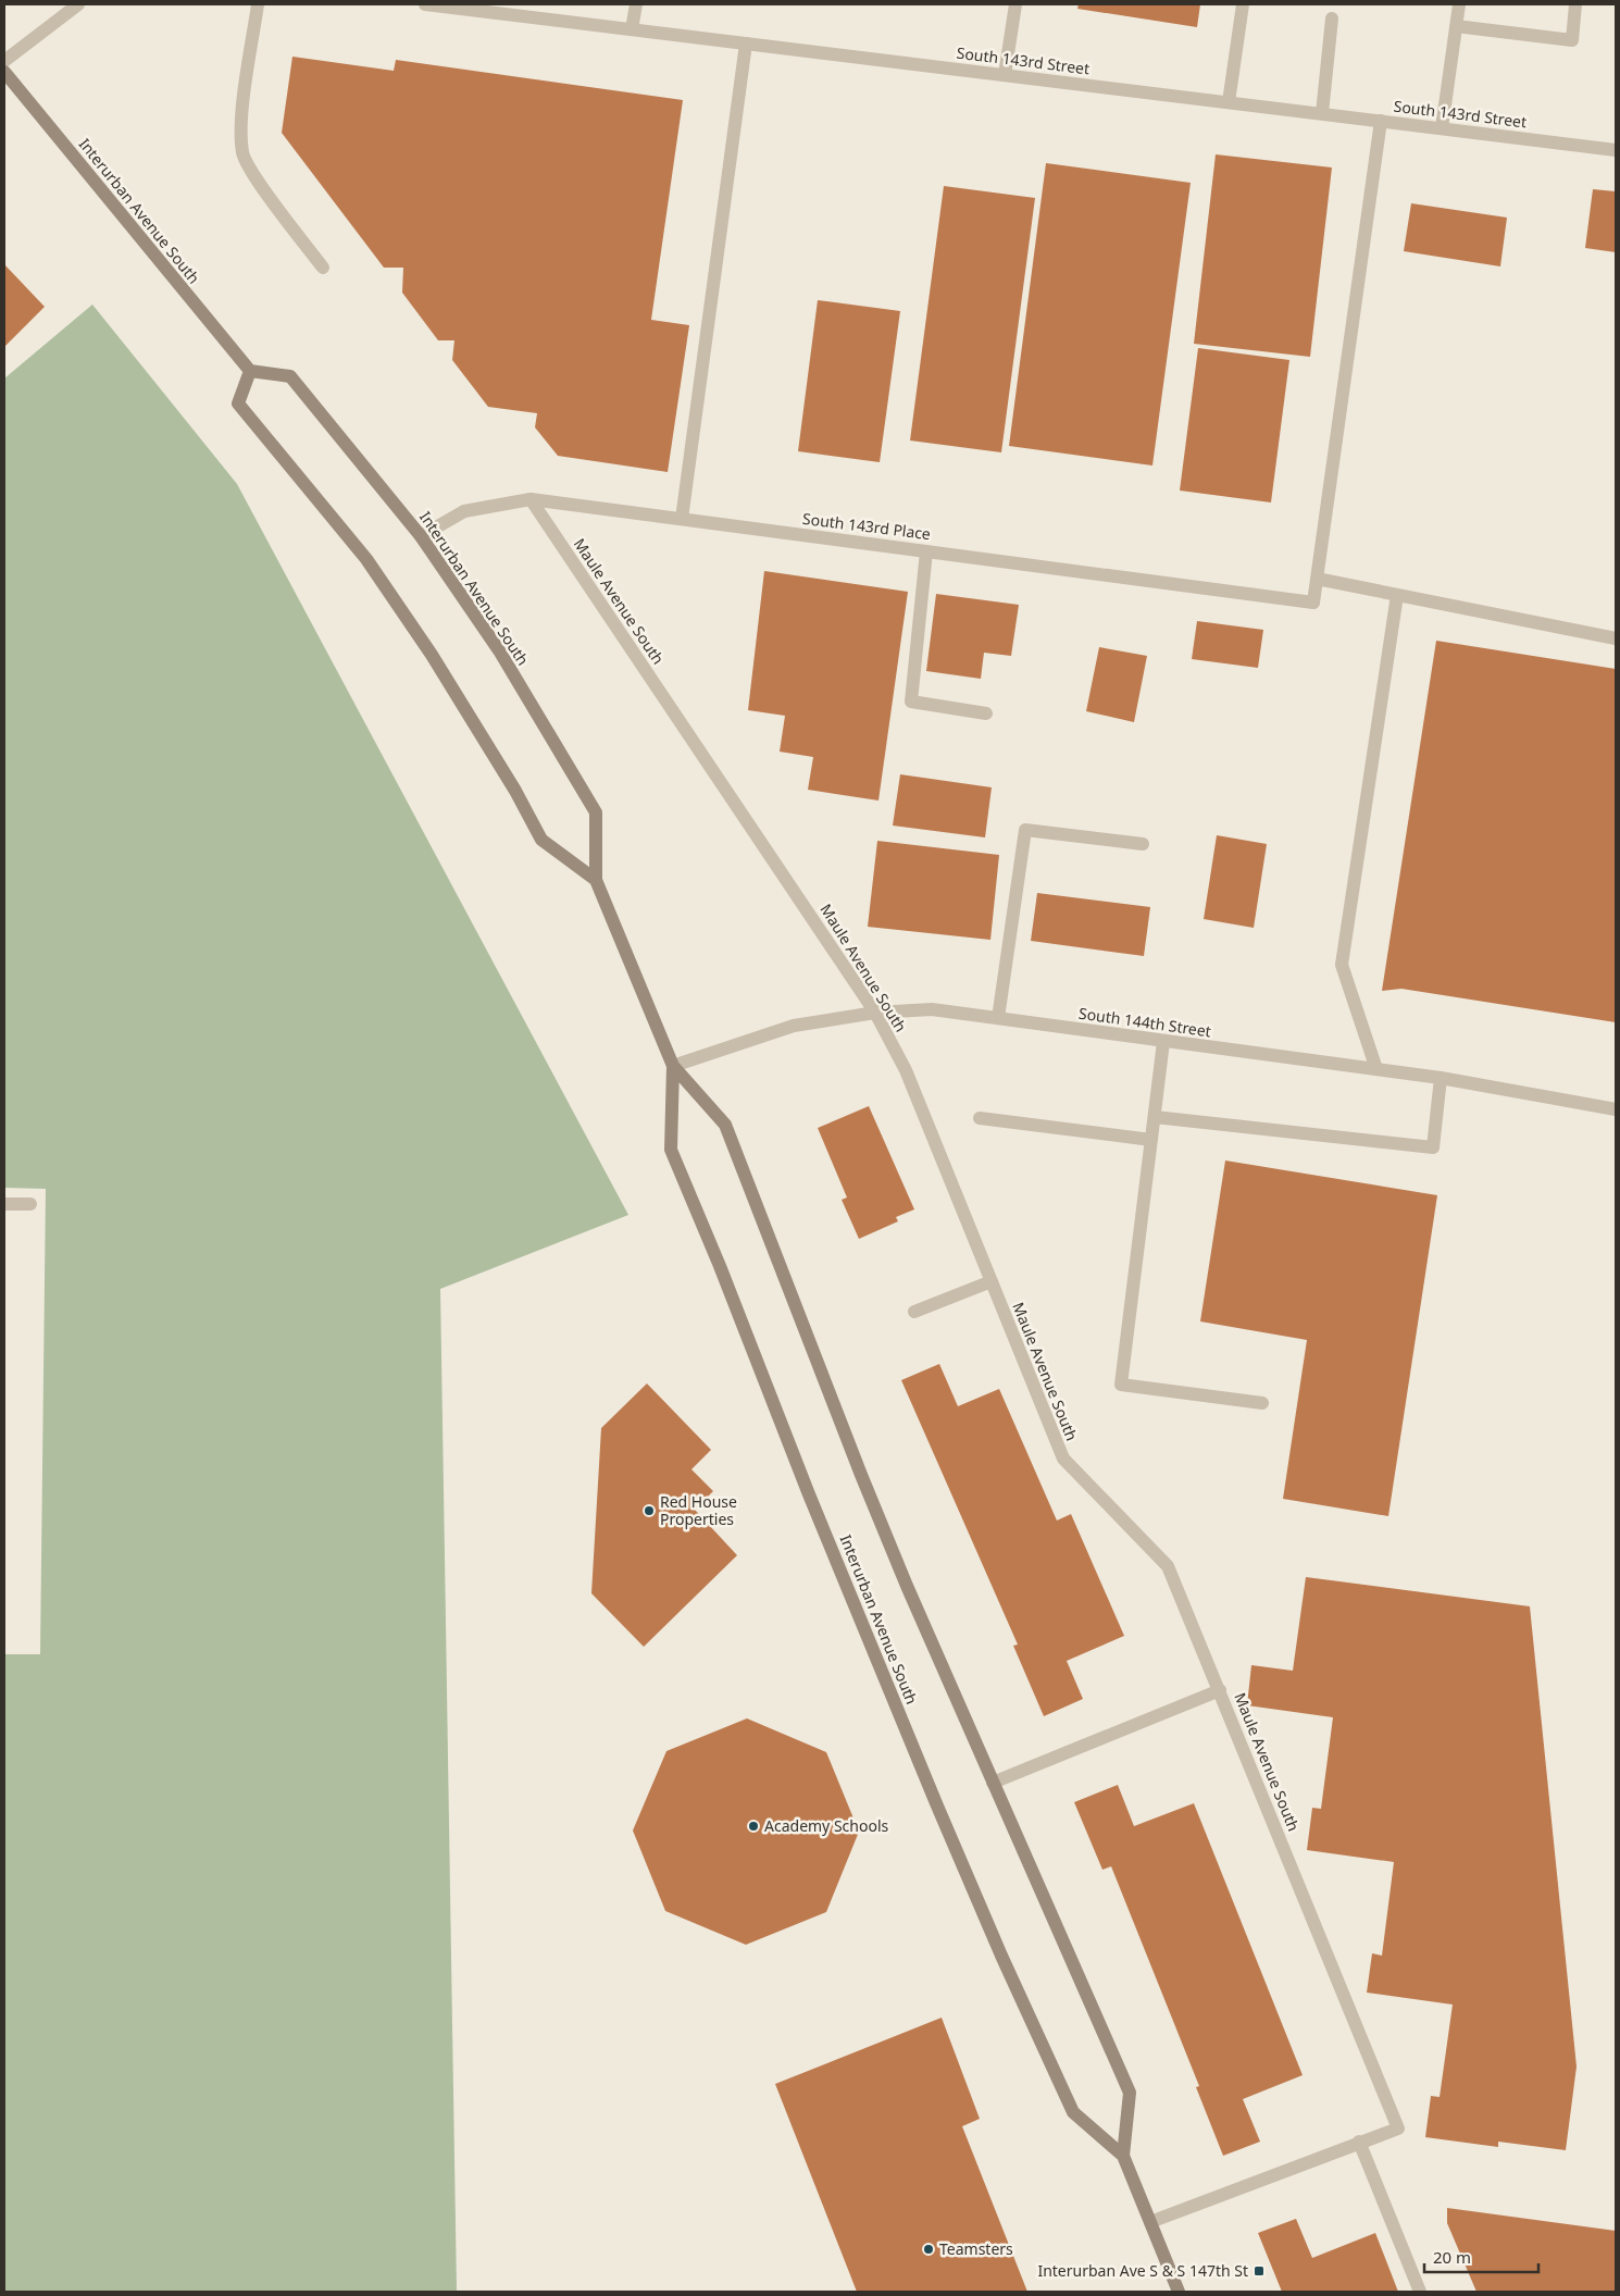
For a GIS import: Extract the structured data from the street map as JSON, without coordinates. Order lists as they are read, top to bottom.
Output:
{
  "streets": {
    "main road": ["Interurban Avenue South"],
    "street": [
      "South 143rd Street",
      "South 143rd Place",
      "Maule Avenue South",
      "South 144th Street"
    ]
  },
  "crossings": [
    ["Interurban Avenue South", "South 143rd Place"],
    ["Interurban Avenue South", "South 144th Street"],
    ["South 143rd Place", "Maule Avenue South"],
    ["Maule Avenue South", "South 144th Street"]
  ],
  "places": {
    "other": ["Red House Properties", "Academy Schools", "Teamsters"],
    "transit": ["Interurban Ave S & S 147th St"]
  },
  "scale_bar": "20 m"
}
